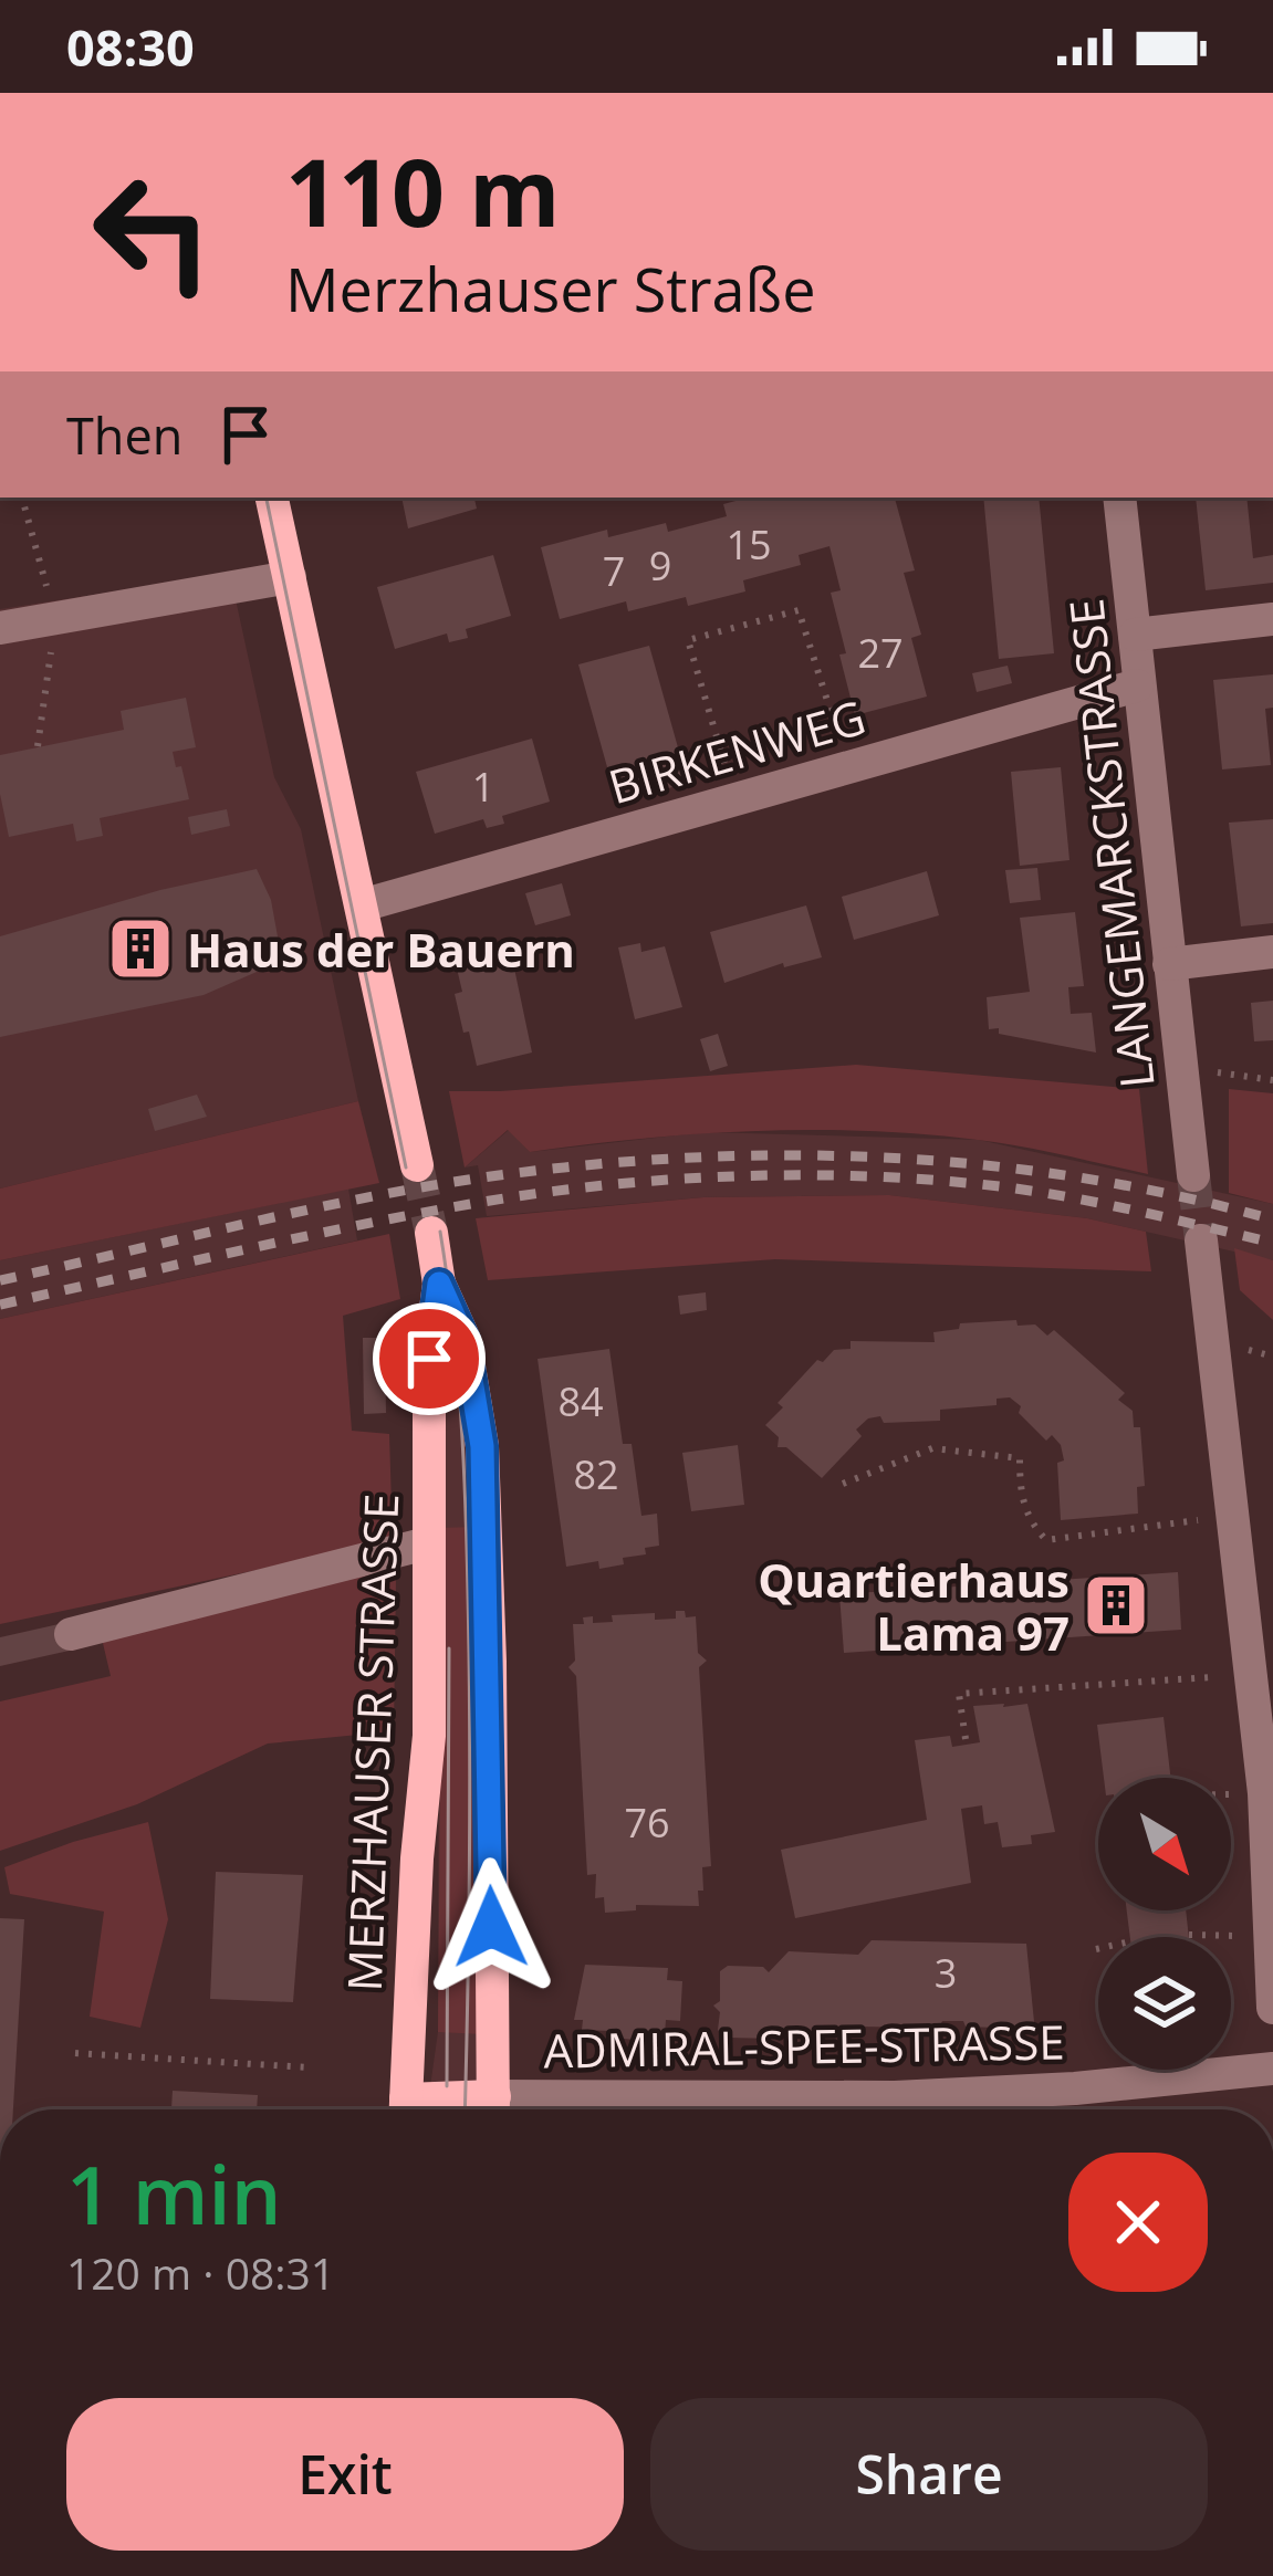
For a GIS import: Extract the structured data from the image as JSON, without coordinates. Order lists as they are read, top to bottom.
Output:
{
  "streets": {
    "main road": ["MERZHAUSER STRASSE"],
    "street": ["BIRKENWEG", "LANGEMARCKSTRASSE", "ADMIRAL-SPEE-STRASSE"]
  },
  "crossings": [
    ["BIRKENWEG", "LANGEMARCKSTRASSE"]
  ],
  "places": {
    "building": ["Haus der Bauern", "Quartierhaus Lama 97"]
  },
  "house_numbers": [
    "15",
    "9",
    "7",
    "27",
    "1",
    "84",
    "82",
    "76",
    "3"
  ],
  "north": "bottom right",
  "page": {
    "status": "08:30",
    "turn": ["110 m", "Merzhauser Straße"],
    "then": "Then",
    "heading": ["1 min", "120 m · 08:31"],
    "buttons": ["Exit", "Share"]
  }
}
